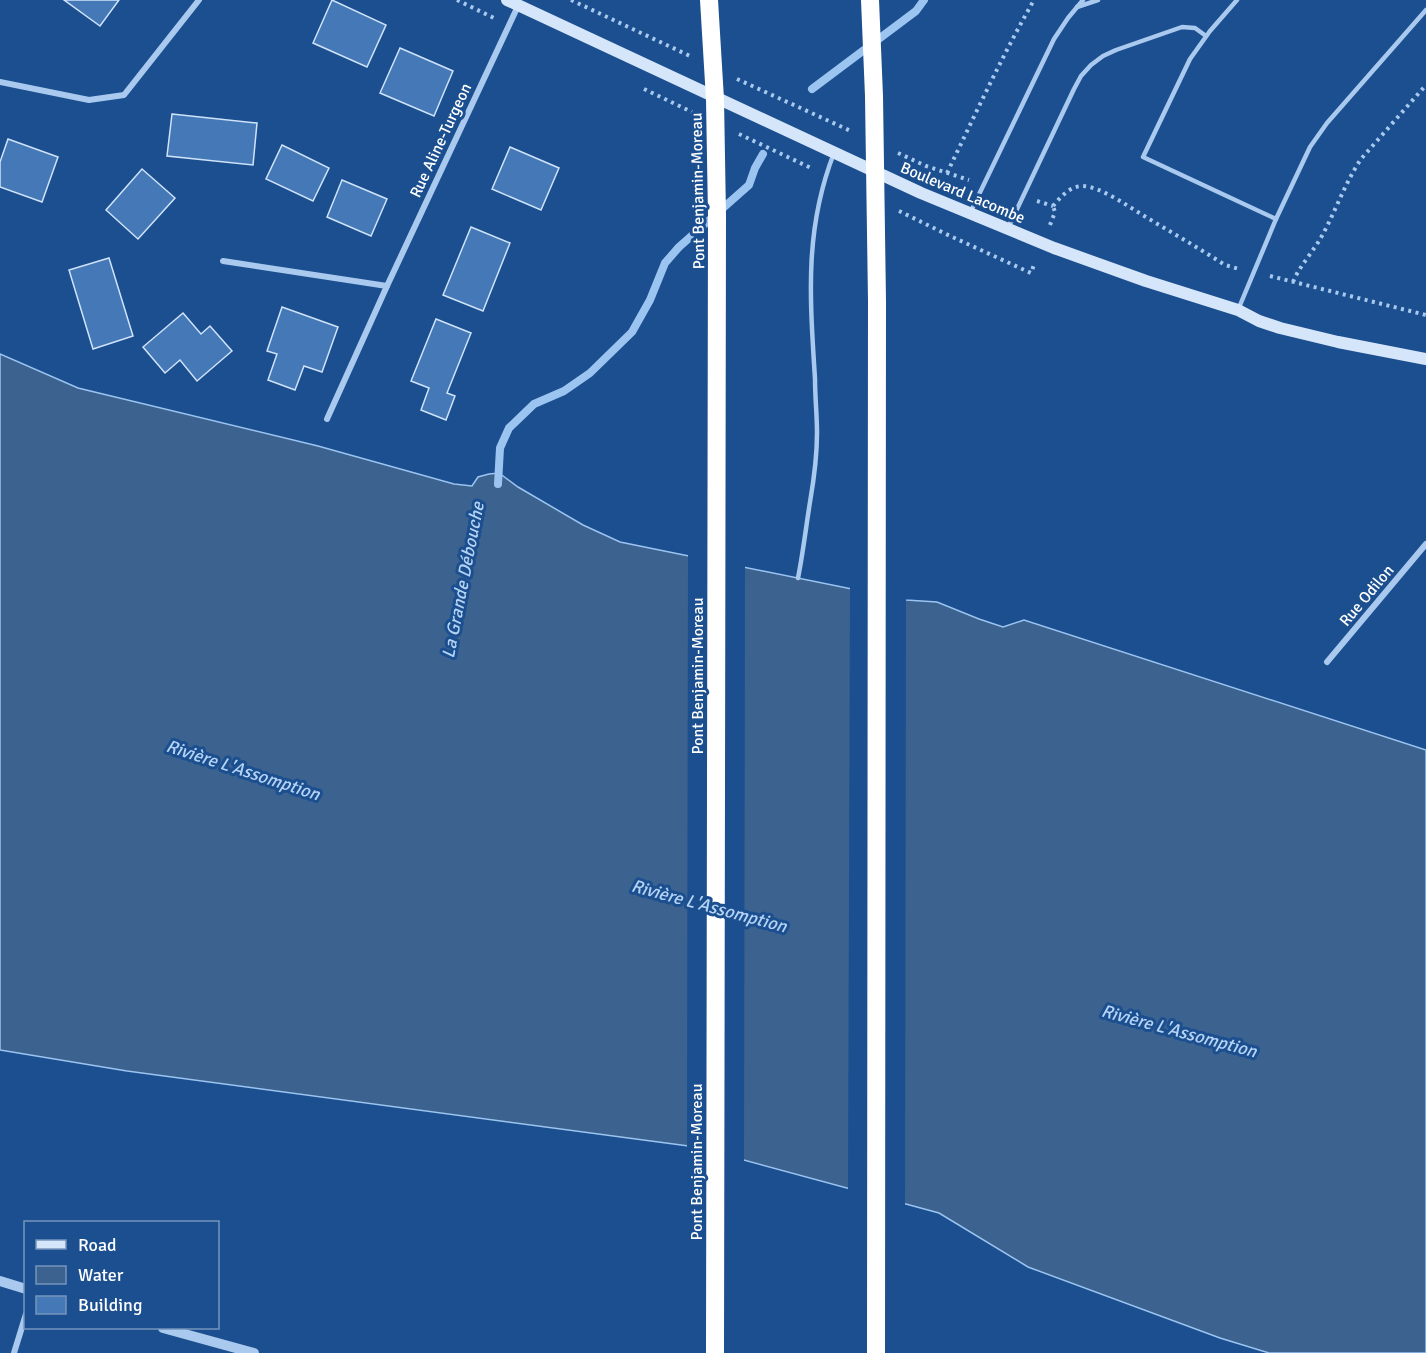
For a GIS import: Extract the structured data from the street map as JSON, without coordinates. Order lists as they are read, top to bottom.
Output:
{
  "streets": {
    "highway": ["Pont Benjamin-Moreau"],
    "main road": ["Boulevard Lacombe"],
    "street": ["Rue Aline-Turgeon", "Rue Odilon"]
  },
  "crossings": [
    ["Rue Aline-Turgeon", "Boulevard Lacombe"]
  ],
  "water": ["La Grande Débouche", "Rivière L'Assomption"],
  "legend": ["Road", "Water", "Building"]
}
